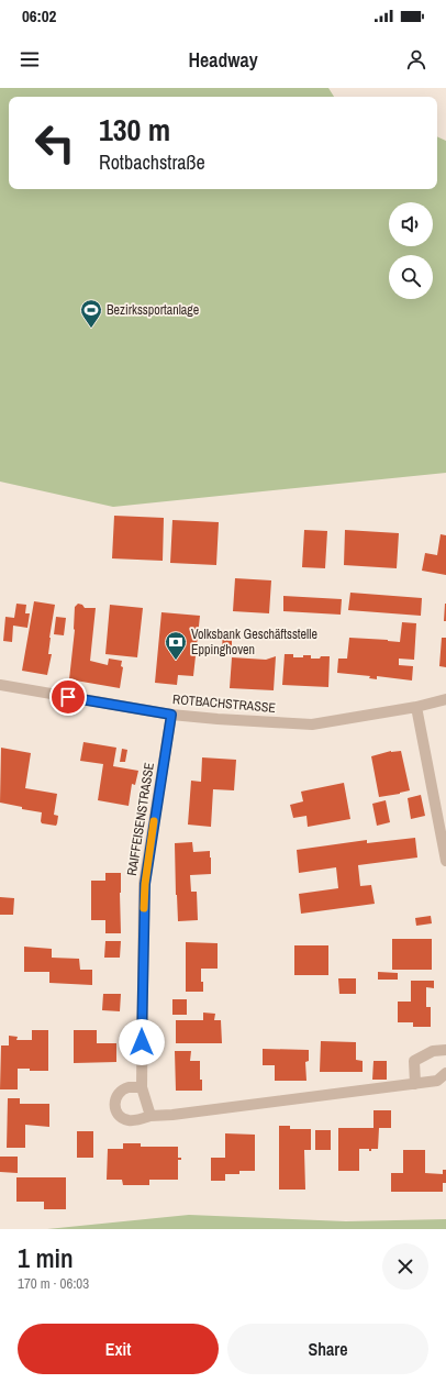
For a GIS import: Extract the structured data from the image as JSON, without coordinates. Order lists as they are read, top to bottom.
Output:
{
  "streets": {
    "street": ["ROTBACHSTRASSE", "RAIFFEISENSTRASSE"]
  },
  "crossings": [
    ["ROTBACHSTRASSE", "RAIFFEISENSTRASSE"]
  ],
  "places": {
    "sports": ["Bezirkssportanlage"],
    "bank": ["Volksbank Geschäftsstelle Eppinghoven"]
  },
  "page": {
    "status": "06:02",
    "header": "Headway",
    "turn": ["130 m", "Rotbachstraße"],
    "heading": ["1 min", "170 m · 06:03"],
    "buttons": ["Exit", "Share"]
  }
}
